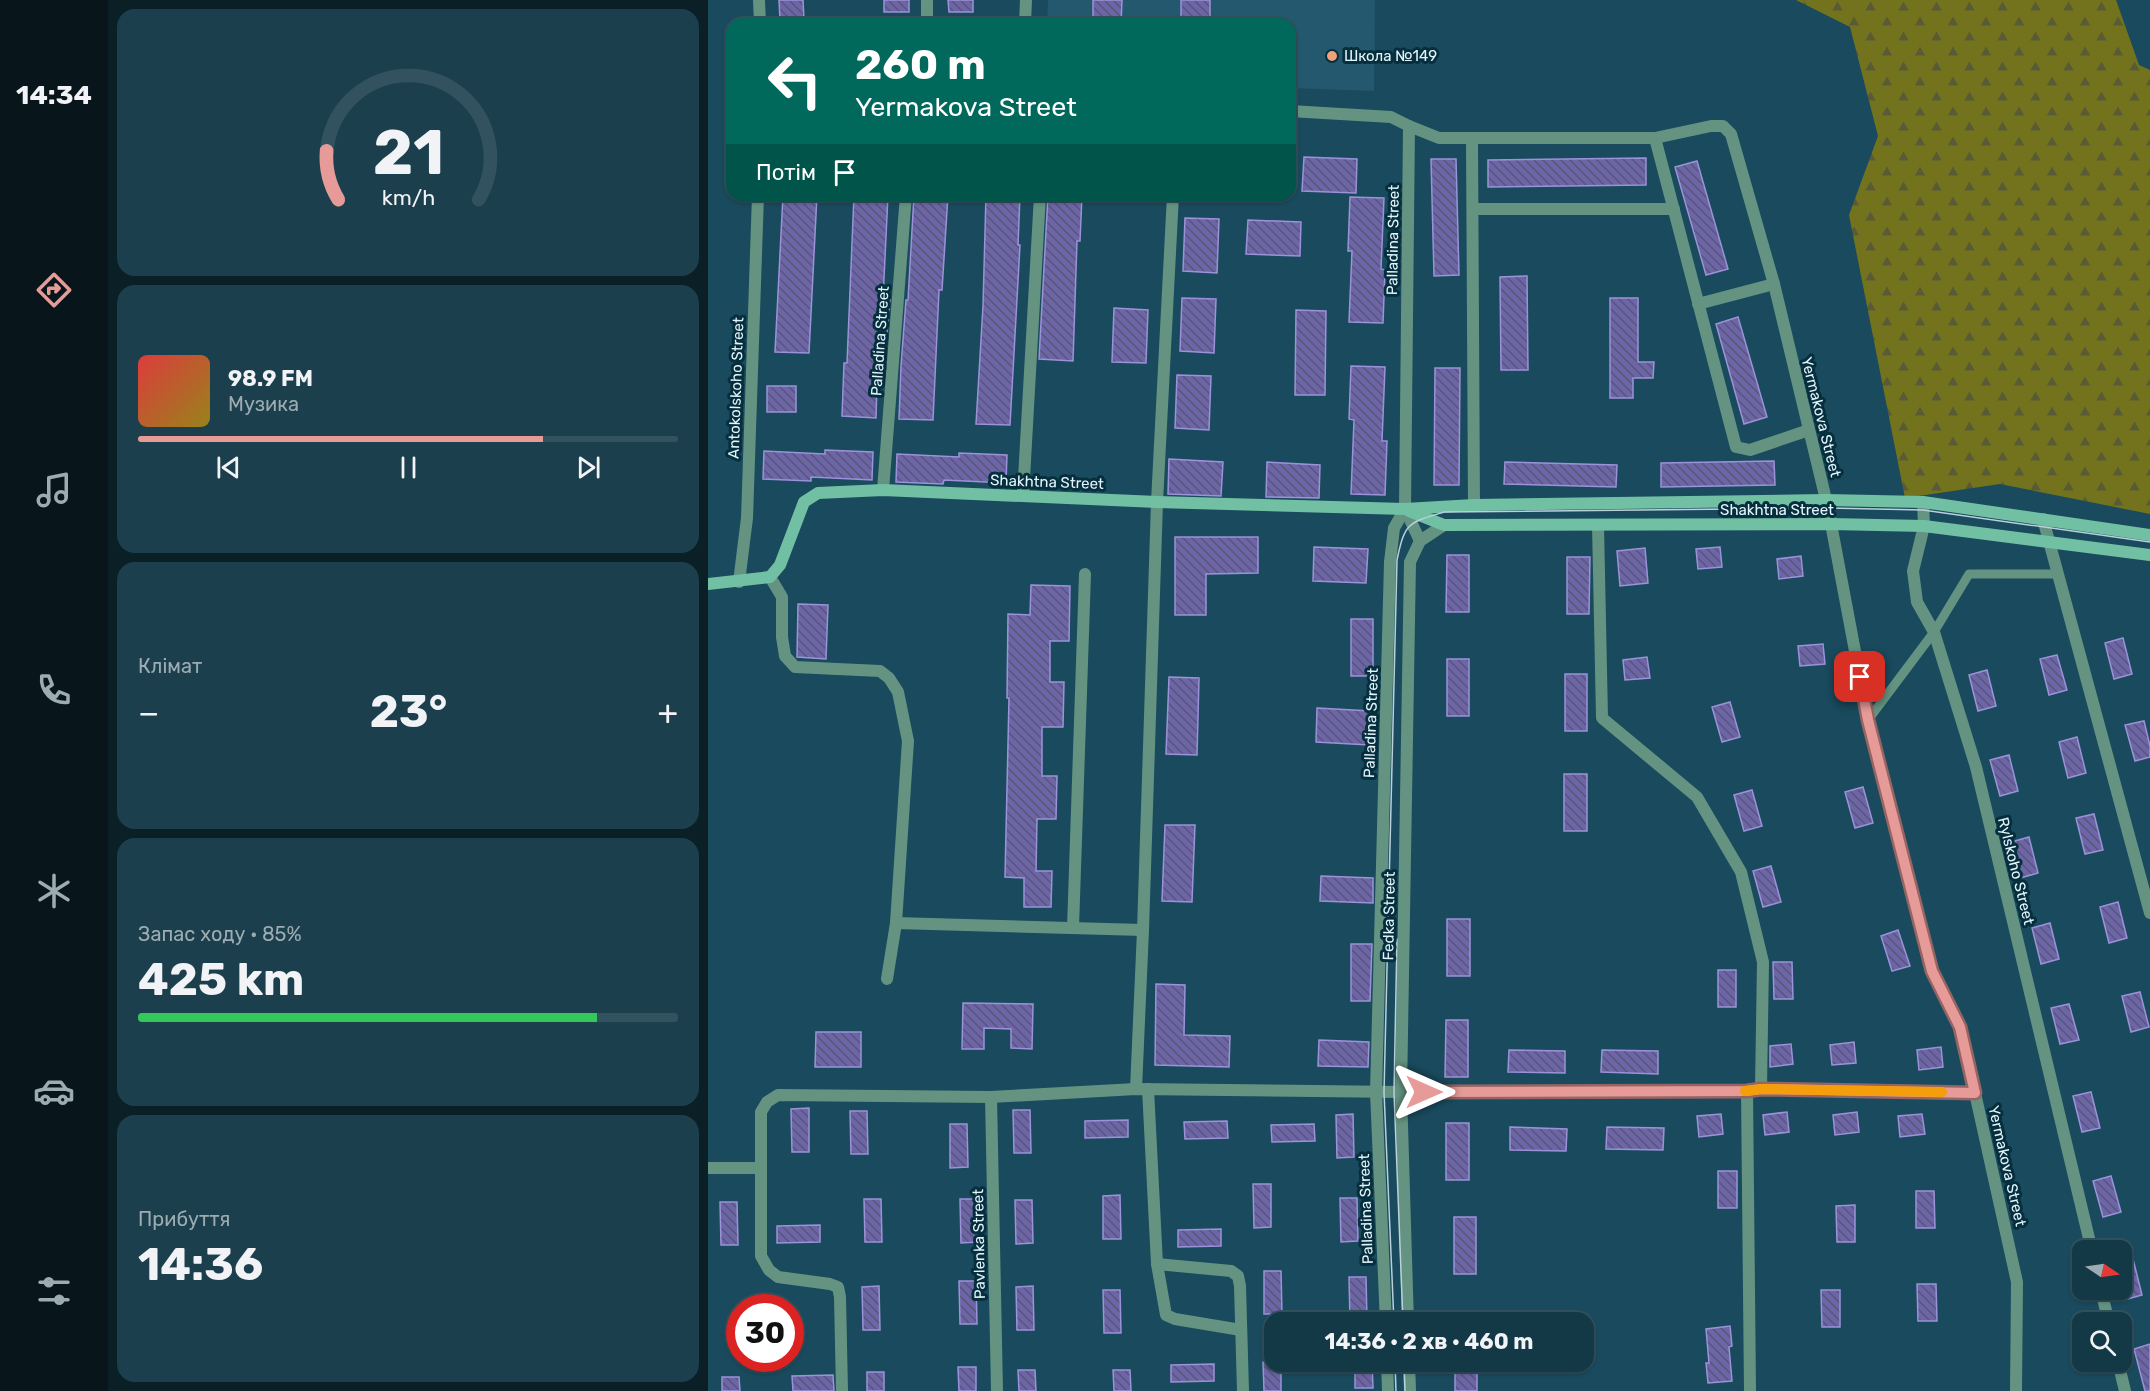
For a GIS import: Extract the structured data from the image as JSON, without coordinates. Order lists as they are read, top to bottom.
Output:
{
  "streets": {
    "main road": ["Shakhtna Street"],
    "street": [
      "Palladina Street",
      "Antokolskoho Street",
      "Yermakova Street",
      "Rylskoho Street",
      "Fedka Street",
      "Pavlenka Street"
    ]
  },
  "crossings": [
    ["Palladina Street", "Yermakova Street"],
    ["Palladina Street", "Shakhtna Street"],
    ["Yermakova Street", "Shakhtna Street"],
    ["Shakhtna Street", "Rylskoho Street"]
  ],
  "places": ["Школа №149"],
  "north": "right",
  "page": {
    "tabs": "14:34",
    "turn": ["260 m", "Yermakova Street"],
    "then": "Потім",
    "song": ["98.9 FM", "Музика"],
    "tile": [
      "Клімат",
      ["Запас ходу · 85%", "425 km"],
      ["Прибуття", "14:36"]
    ],
    "heat": ["−", "23°", "+"],
    "limit": "30",
    "trip": "14:36 · 2 хв · 460 m",
    "gauge": ["21", "km/h"]
  }
}
